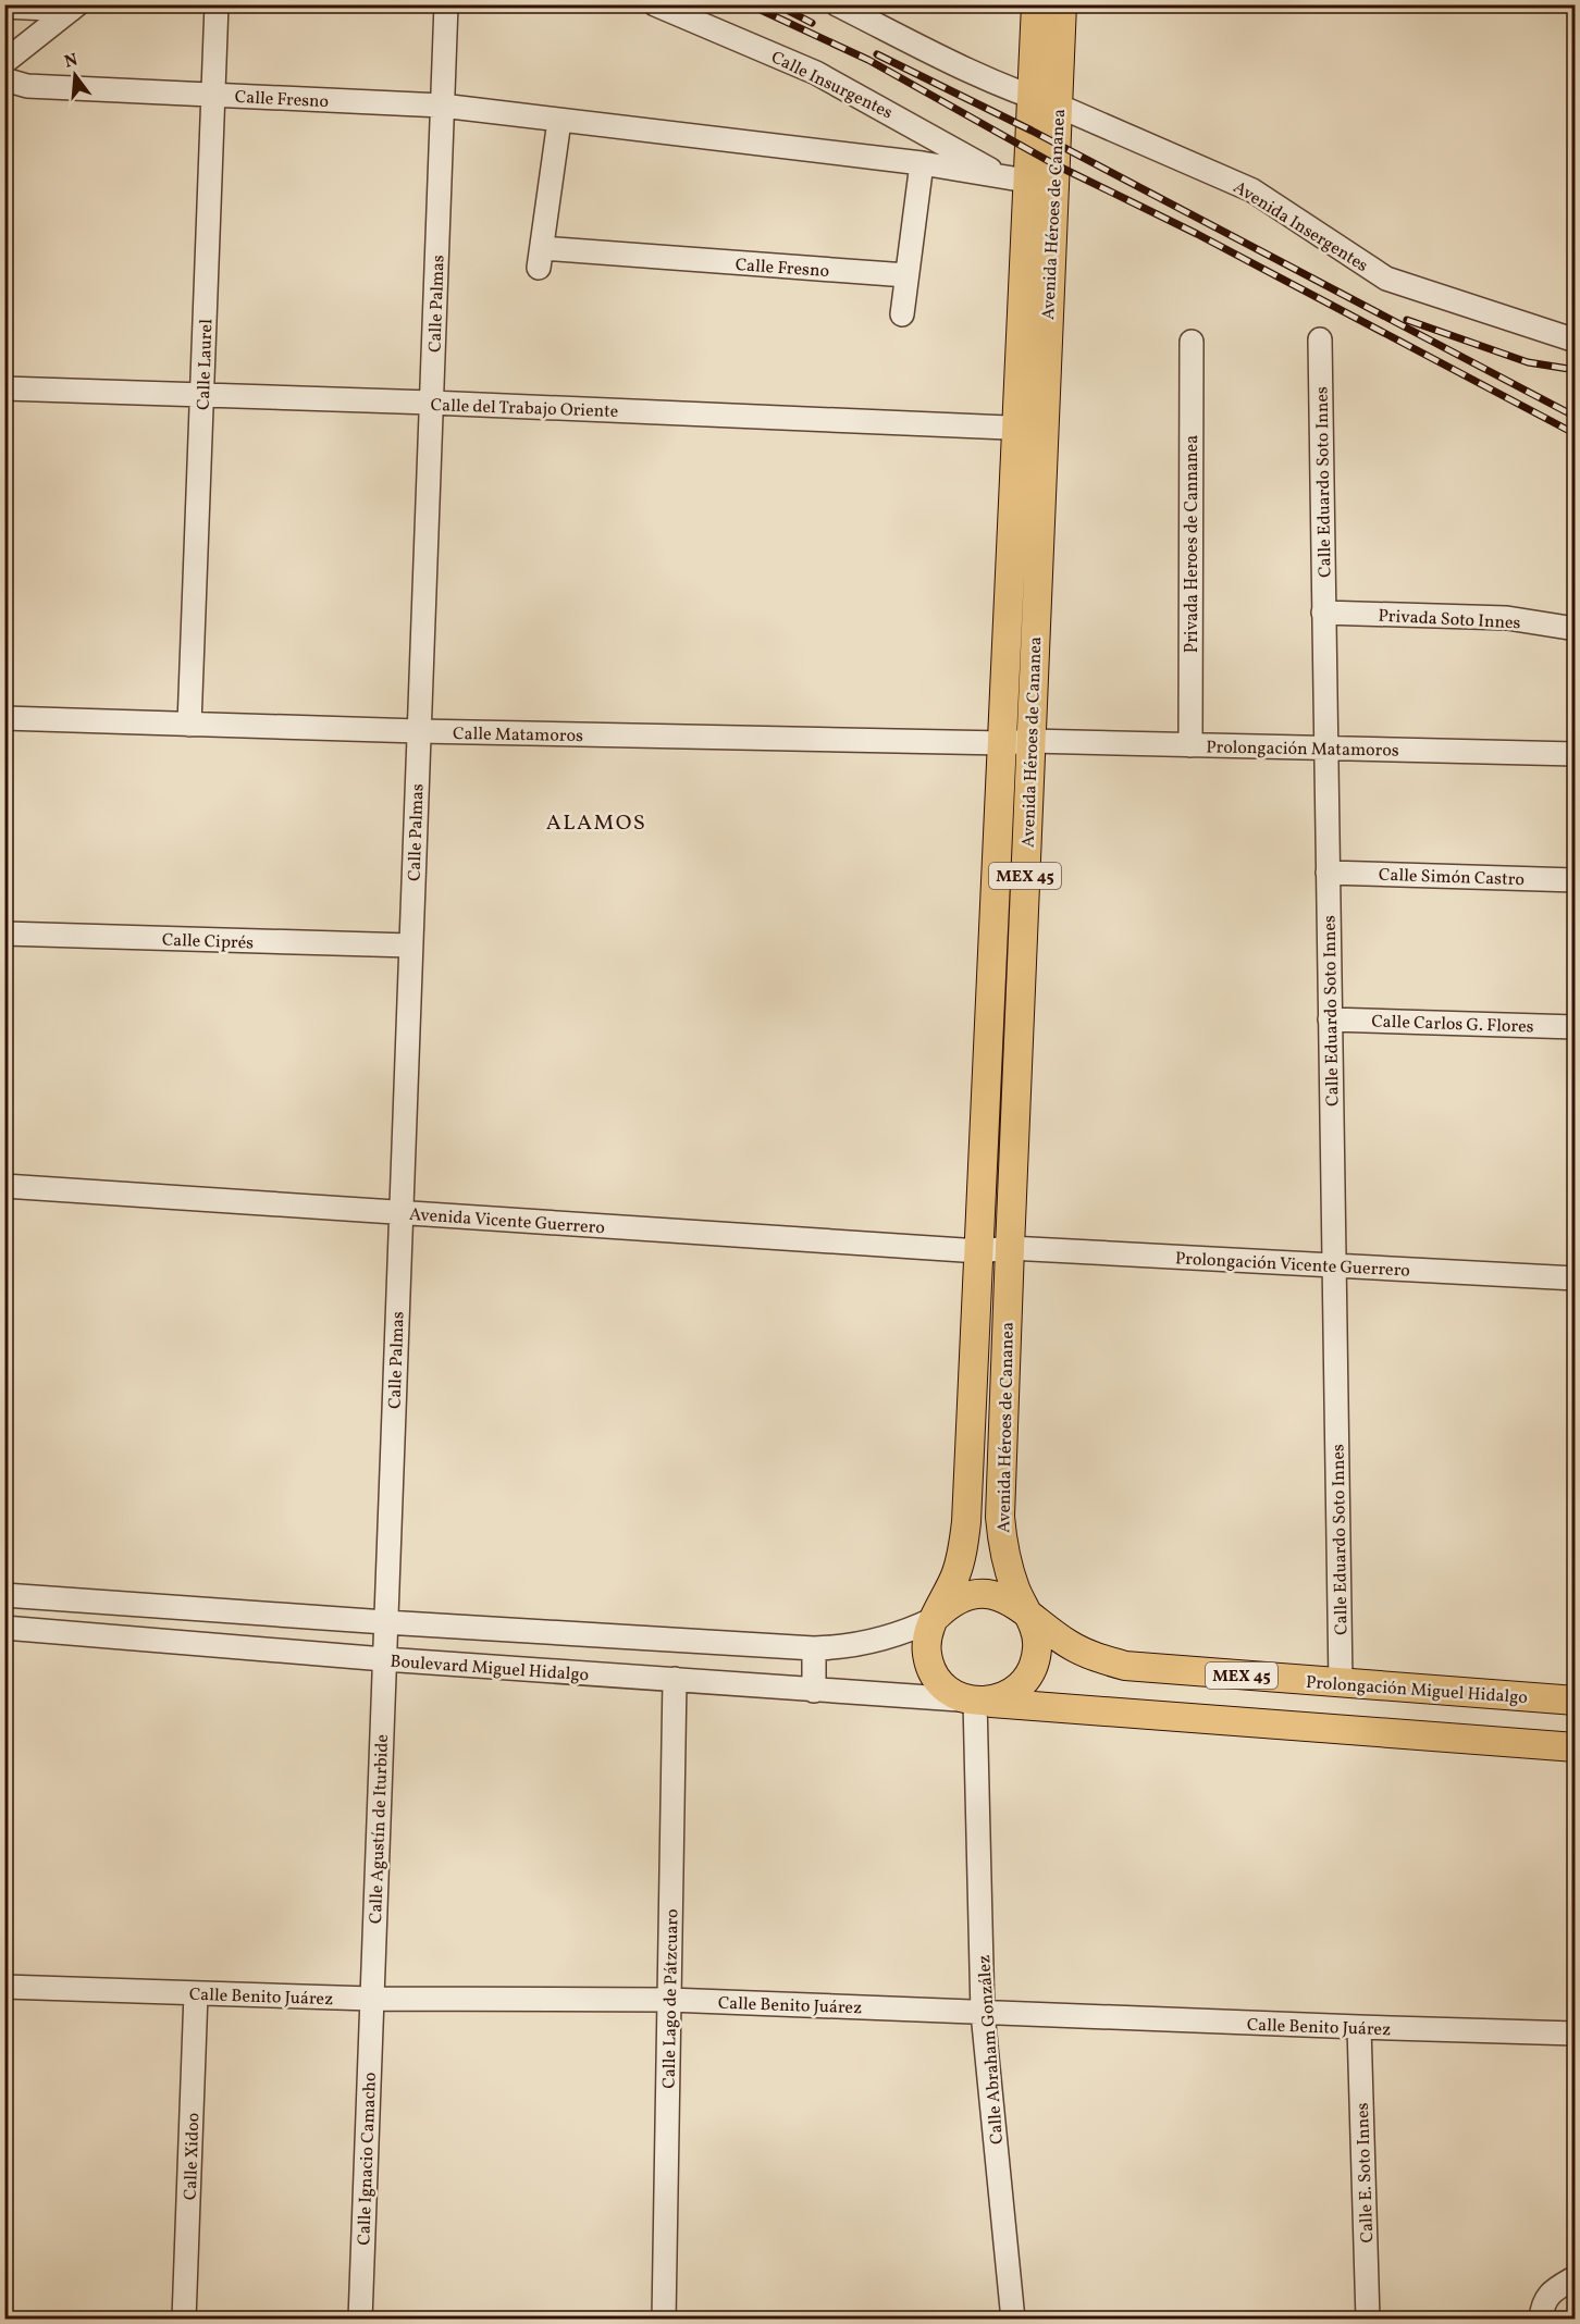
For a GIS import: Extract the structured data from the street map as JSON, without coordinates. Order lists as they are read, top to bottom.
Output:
{
  "streets": {
    "main road": ["Avenida Héroes de Cananea", "MEX 45", "Prolongación Miguel Hidalgo"],
    "street": [
      "Calle Insurgentes",
      "Calle Fresno",
      "Avenida Insergentes",
      "Calle Palmas",
      "Calle Laurel",
      "Calle del Trabajo Oriente",
      "Calle Eduardo Soto Innes",
      "Privada Heroes de Cannanea",
      "Privada Soto Innes",
      "Calle Matamoros",
      "Prolongación Matamoros",
      "Calle Simón Castro",
      "Calle Ciprés",
      "Calle Carlos G. Flores",
      "Avenida Vicente Guerrero",
      "Prolongación Vicente Guerrero",
      "Boulevard Miguel Hidalgo",
      "Calle Agustín de Iturbide",
      "Calle Benito Juárez",
      "Calle Lago de Pátzcuaro",
      "Calle Abraham González",
      "Calle Xidoo",
      "Calle Ignacio Camacho",
      "Calle E. Soto Innes"
    ]
  },
  "crossings": [
    ["Calle Insurgentes", "Calle Fresno"],
    ["Calle Insurgentes", "Avenida Héroes de Cananea"],
    ["Calle Fresno", "Avenida Héroes de Cananea"],
    ["Calle Fresno", "Calle Palmas"],
    ["Calle Fresno", "Calle Laurel"],
    ["Avenida Héroes de Cananea", "Avenida Insergentes"],
    ["Avenida Héroes de Cananea", "Calle del Trabajo Oriente"],
    ["Avenida Héroes de Cananea", "Calle Matamoros"],
    ["Avenida Héroes de Cananea", "Prolongación Matamoros"],
    ["Avenida Héroes de Cananea", "MEX 45"],
    ["Avenida Héroes de Cananea", "Avenida Vicente Guerrero"],
    ["Avenida Héroes de Cananea", "Prolongación Vicente Guerrero"],
    ["Avenida Héroes de Cananea", "Boulevard Miguel Hidalgo"],
    ["Avenida Héroes de Cananea", "Prolongación Miguel Hidalgo"],
    ["Avenida Héroes de Cananea", "Calle Abraham González"],
    ["Calle Palmas", "Calle del Trabajo Oriente"],
    ["Calle Palmas", "Calle Matamoros"],
    ["Calle Palmas", "Calle Ciprés"],
    ["Calle Palmas", "Avenida Vicente Guerrero"],
    ["Calle Palmas", "Boulevard Miguel Hidalgo"],
    ["Calle Palmas", "Calle Agustín de Iturbide"],
    ["Calle Laurel", "Calle del Trabajo Oriente"],
    ["Calle Laurel", "Calle Matamoros"],
    ["Calle Eduardo Soto Innes", "Privada Soto Innes"],
    ["Calle Eduardo Soto Innes", "Prolongación Matamoros"],
    ["Calle Eduardo Soto Innes", "Calle Simón Castro"],
    ["Calle Eduardo Soto Innes", "Calle Carlos G. Flores"],
    ["Calle Eduardo Soto Innes", "Prolongación Vicente Guerrero"],
    ["Calle Eduardo Soto Innes", "Prolongación Miguel Hidalgo"],
    ["Privada Heroes de Cannanea", "Prolongación Matamoros"],
    ["Calle Matamoros", "Prolongación Matamoros"],
    ["MEX 45", "Boulevard Miguel Hidalgo"],
    ["MEX 45", "Prolongación Miguel Hidalgo"],
    ["MEX 45", "Calle Abraham González"],
    ["Avenida Vicente Guerrero", "Prolongación Vicente Guerrero"],
    ["Boulevard Miguel Hidalgo", "Prolongación Miguel Hidalgo"],
    ["Boulevard Miguel Hidalgo", "Calle Agustín de Iturbide"],
    ["Boulevard Miguel Hidalgo", "Calle Lago de Pátzcuaro"],
    ["Boulevard Miguel Hidalgo", "Calle Abraham González"],
    ["Prolongación Miguel Hidalgo", "Calle Abraham González"],
    ["Calle Agustín de Iturbide", "Calle Benito Juárez"],
    ["Calle Agustín de Iturbide", "Calle Ignacio Camacho"],
    ["Calle Benito Juárez", "Calle Lago de Pátzcuaro"],
    ["Calle Benito Juárez", "Calle Abraham González"],
    ["Calle Benito Juárez", "Calle Xidoo"],
    ["Calle Benito Juárez", "Calle Ignacio Camacho"],
    ["Calle Benito Juárez", "Calle E. Soto Innes"]
  ],
  "districts": ["ALAMOS"],
  "north": "top"
}
